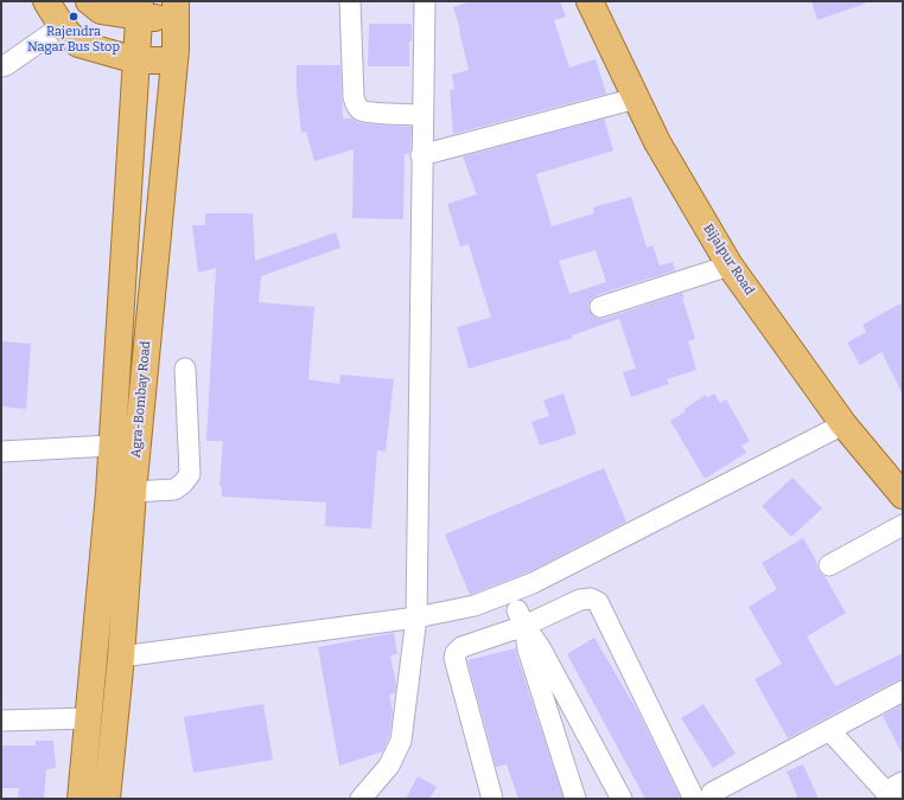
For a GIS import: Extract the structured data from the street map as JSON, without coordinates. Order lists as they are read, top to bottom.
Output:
{
  "streets": {
    "main road": ["Bijalpur Road", "Agra-Bombay Road"]
  },
  "places": ["Rajendra Nagar Bus Stop"]
}
